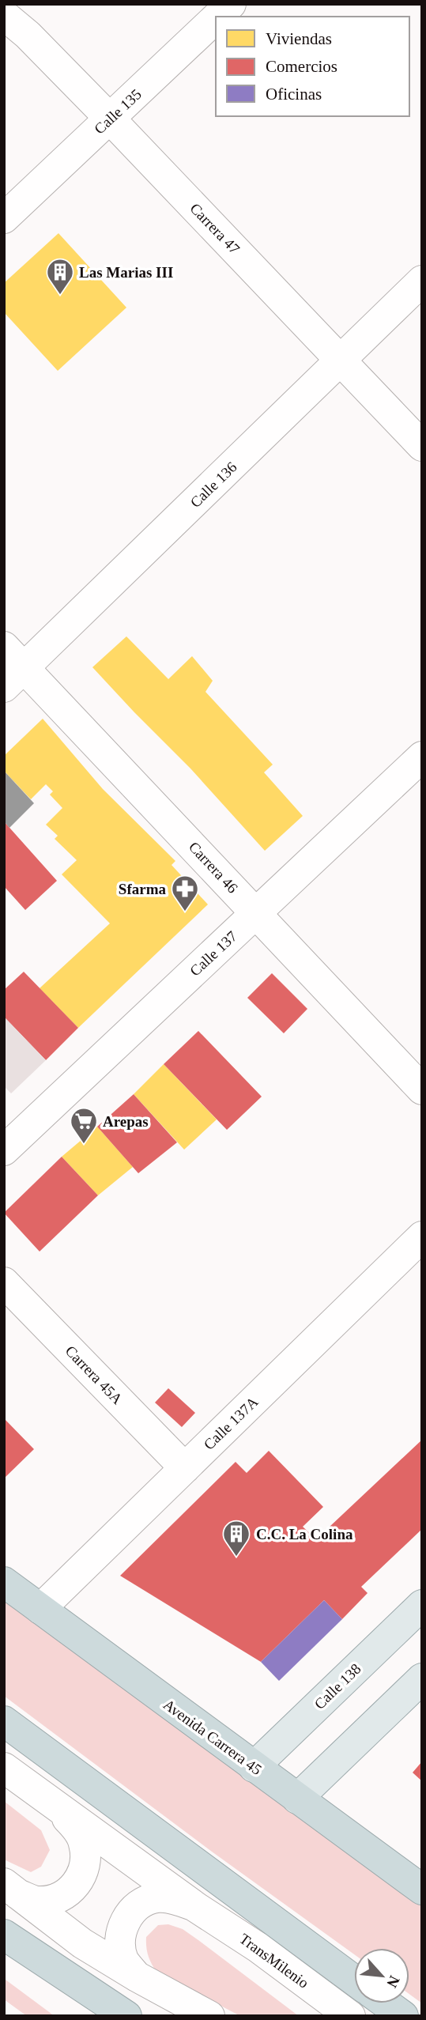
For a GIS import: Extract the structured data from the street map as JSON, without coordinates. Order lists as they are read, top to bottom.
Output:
{
  "streets": {
    "highway": ["Avenida Carrera 45"],
    "main road": ["Calle 138"],
    "street": [
      "Calle 135",
      "Carrera 47",
      "Calle 136",
      "Carrera 46",
      "Calle 137",
      "Carrera 45A",
      "Calle 137A",
      "TransMilenio"
    ]
  },
  "crossings": [
    ["Calle 135", "Carrera 47"],
    ["Carrera 47", "Calle 136"],
    ["Calle 136", "Carrera 46"],
    ["Carrera 46", "Calle 137"],
    ["Carrera 45A", "Calle 137A"],
    ["Calle 137A", "Avenida Carrera 45"],
    ["Calle 138", "Avenida Carrera 45"]
  ],
  "places": {
    "building": ["Las Marias III", "C.C. La Colina"],
    "pharmacy": ["Sfarma"],
    "supermarket": ["Arepas"]
  },
  "legend": ["Viviendas", "Comercios", "Oficinas"],
  "north": "bottom right"
}
